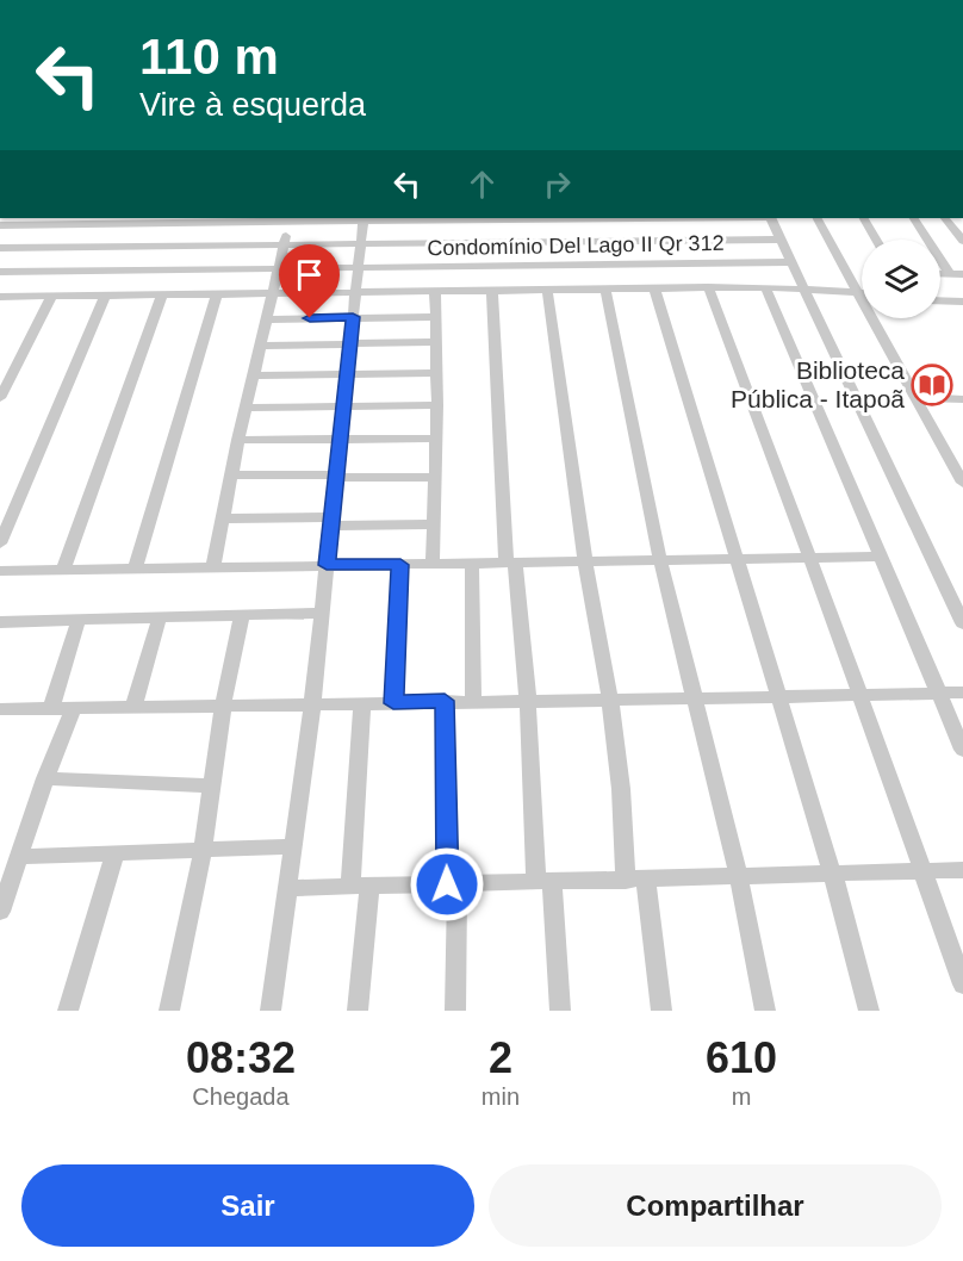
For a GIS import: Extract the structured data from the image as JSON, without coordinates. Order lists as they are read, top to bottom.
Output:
{
  "streets": {
    "street": ["Condomínio Del Lago II Qr 312"]
  },
  "places": {
    "library": ["Biblioteca Pública - Itapoã"]
  },
  "page": {
    "turn": ["110 m", "Vire à esquerda"],
    "eta": [
      "08:32",
      "Chegada",
      "2",
      "min",
      "610",
      "m"
    ],
    "buttons": ["Sair", "Compartilhar"]
  }
}
